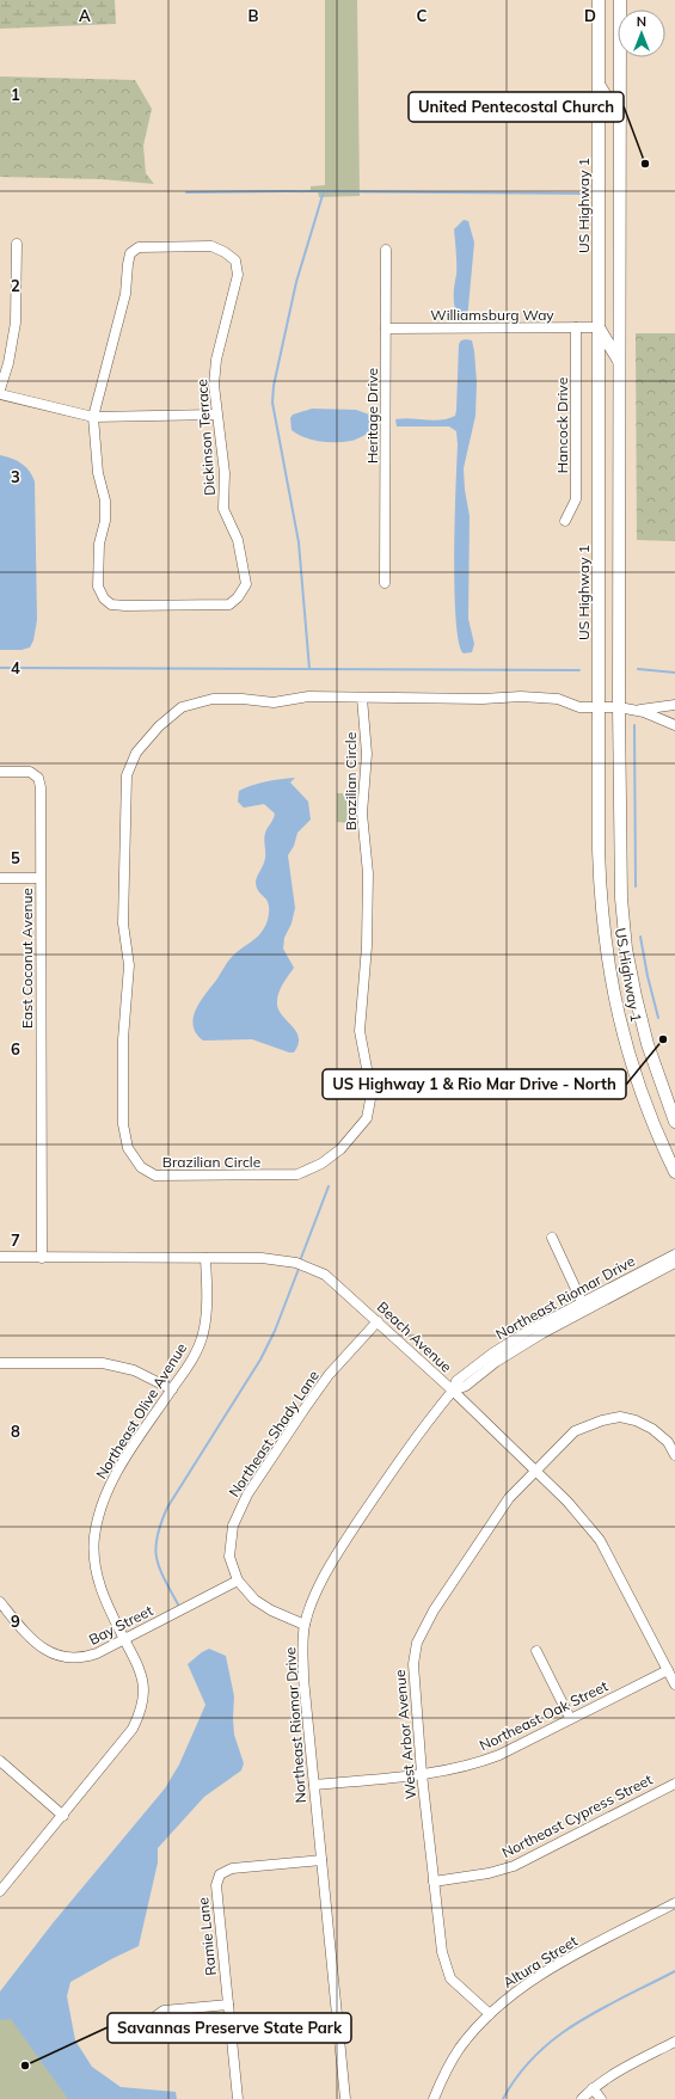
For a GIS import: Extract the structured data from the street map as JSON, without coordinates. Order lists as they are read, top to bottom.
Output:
{
  "streets": {
    "main road": ["US Highway 1"],
    "street": [
      "Williamsburg Way",
      "Heritage Drive",
      "Hancock Drive",
      "Dickinson Terrace",
      "Brazilian Circle",
      "East Coconut Avenue",
      "Northeast Riomar Drive",
      "Beach Avenue",
      "Northeast Olive Avenue",
      "Northeast Shady Lane",
      "Bay Street",
      "Northeast Oak Street",
      "West Arbor Avenue",
      "Northeast Cypress Street",
      "Ramie Lane",
      "Altura Street"
    ]
  },
  "crossings": [
    ["US Highway 1", "Williamsburg Way"],
    ["US Highway 1", "Brazilian Circle"],
    ["Williamsburg Way", "Heritage Drive"],
    ["Williamsburg Way", "Hancock Drive"],
    ["East Coconut Avenue", "Beach Avenue"],
    ["Northeast Riomar Drive", "Beach Avenue"],
    ["Northeast Riomar Drive", "Northeast Shady Lane"],
    ["Northeast Riomar Drive", "Northeast Oak Street"],
    ["Northeast Riomar Drive", "Ramie Lane"],
    ["Beach Avenue", "Northeast Olive Avenue"],
    ["Beach Avenue", "Northeast Shady Lane"],
    ["Beach Avenue", "Northeast Oak Street"],
    ["Beach Avenue", "West Arbor Avenue"],
    ["Northeast Olive Avenue", "Bay Street"],
    ["Northeast Shady Lane", "Bay Street"],
    ["Northeast Oak Street", "West Arbor Avenue"],
    ["West Arbor Avenue", "Northeast Cypress Street"],
    ["West Arbor Avenue", "Altura Street"]
  ],
  "places": ["United Pentecostal Church", "US Highway 1 & Rio Mar Drive - North", "Savannas Preserve State Park"],
  "north": "top",
  "grid": {
    "columns": [
      "A",
      "B",
      "C",
      "D"
    ],
    "rows": [
      "1",
      "2",
      "3",
      "4",
      "5",
      "6",
      "7",
      "8",
      "9"
    ]
  }
}
